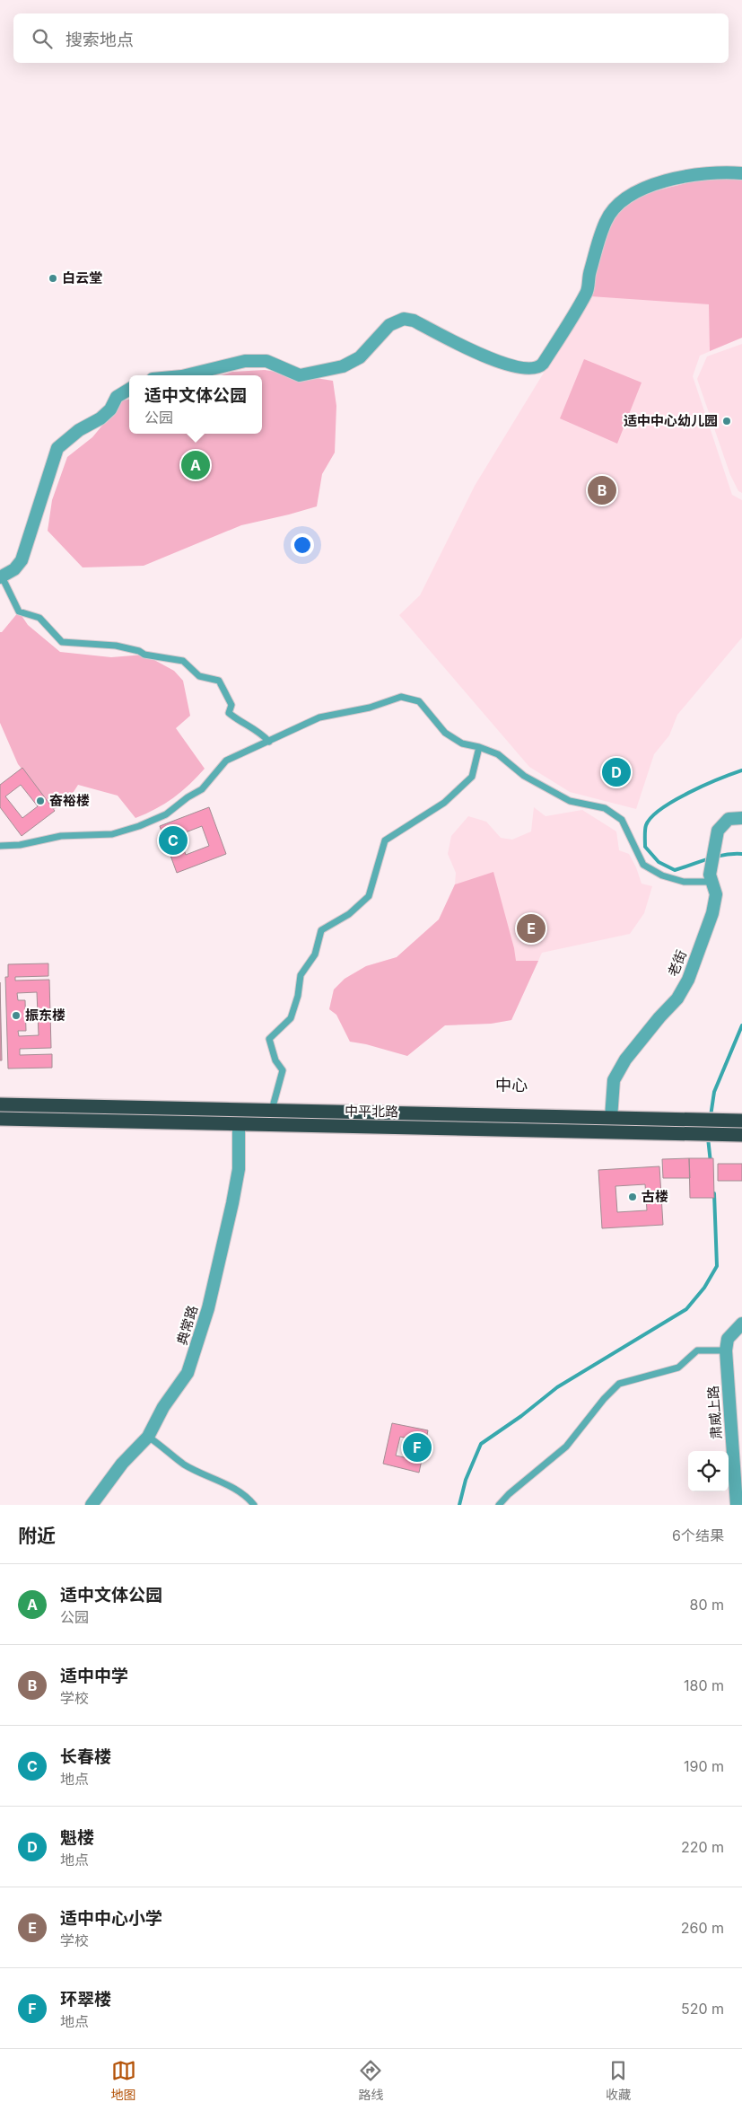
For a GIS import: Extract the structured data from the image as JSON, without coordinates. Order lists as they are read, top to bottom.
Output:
{
  "streets": {
    "highway": ["中平北路"],
    "street": ["老街", "典常路", "肃威上路"]
  },
  "crossings": [
    ["中平北路", "典常路"]
  ],
  "districts": ["中心"],
  "places": [
    "白云堂",
    "适中中心幼儿园",
    "奋裕楼",
    "振东楼",
    "古楼"
  ],
  "page": {
    "search": "搜索地点",
    "popup": ["适中文体公园", "公园"],
    "pins": [
      "A",
      "B",
      "D",
      "C",
      "E",
      "F"
    ],
    "heading": ["附近", "6个结果"],
    "list": [
      {
        "mark": "A",
        "name": "适中文体公园",
        "note": "公园",
        "value": "80 m"
      },
      {
        "mark": "B",
        "name": "适中中学",
        "note": "学校",
        "value": "180 m"
      },
      {
        "mark": "C",
        "name": "长春楼",
        "note": "地点",
        "value": "190 m"
      },
      {
        "mark": "D",
        "name": "魁楼",
        "note": "地点",
        "value": "220 m"
      },
      {
        "mark": "E",
        "name": "适中中心小学",
        "note": "学校",
        "value": "260 m"
      },
      {
        "mark": "F",
        "name": "环翠楼",
        "note": "地点",
        "value": "520 m"
      }
    ],
    "nav": ["地图", "路线", "收藏"]
  }
}
